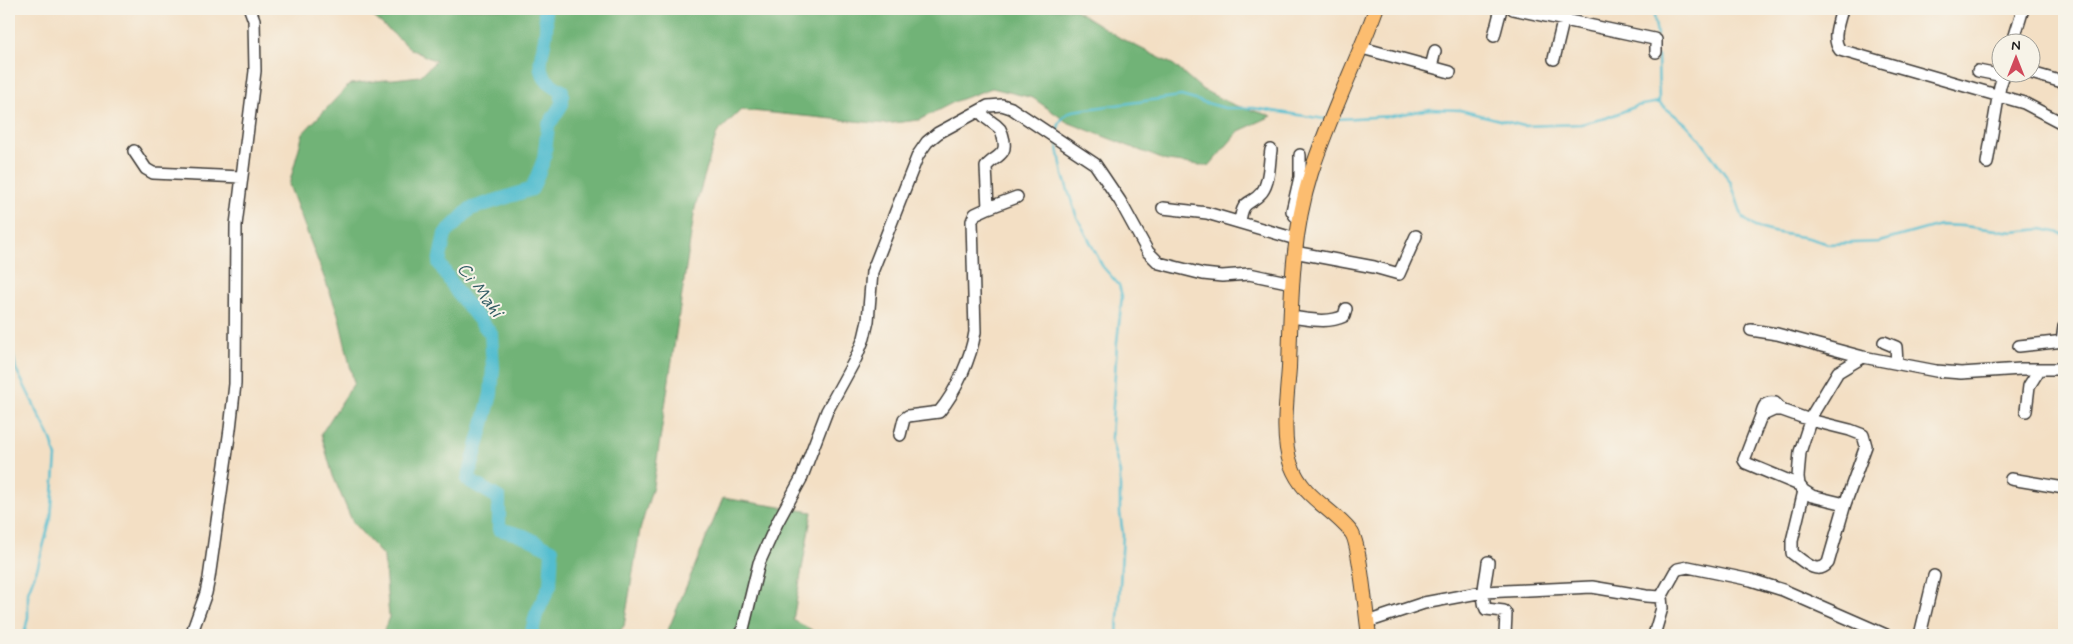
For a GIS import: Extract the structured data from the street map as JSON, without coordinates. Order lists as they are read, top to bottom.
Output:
{
  "water": ["Ci Mahi"],
  "north": "top"
}
